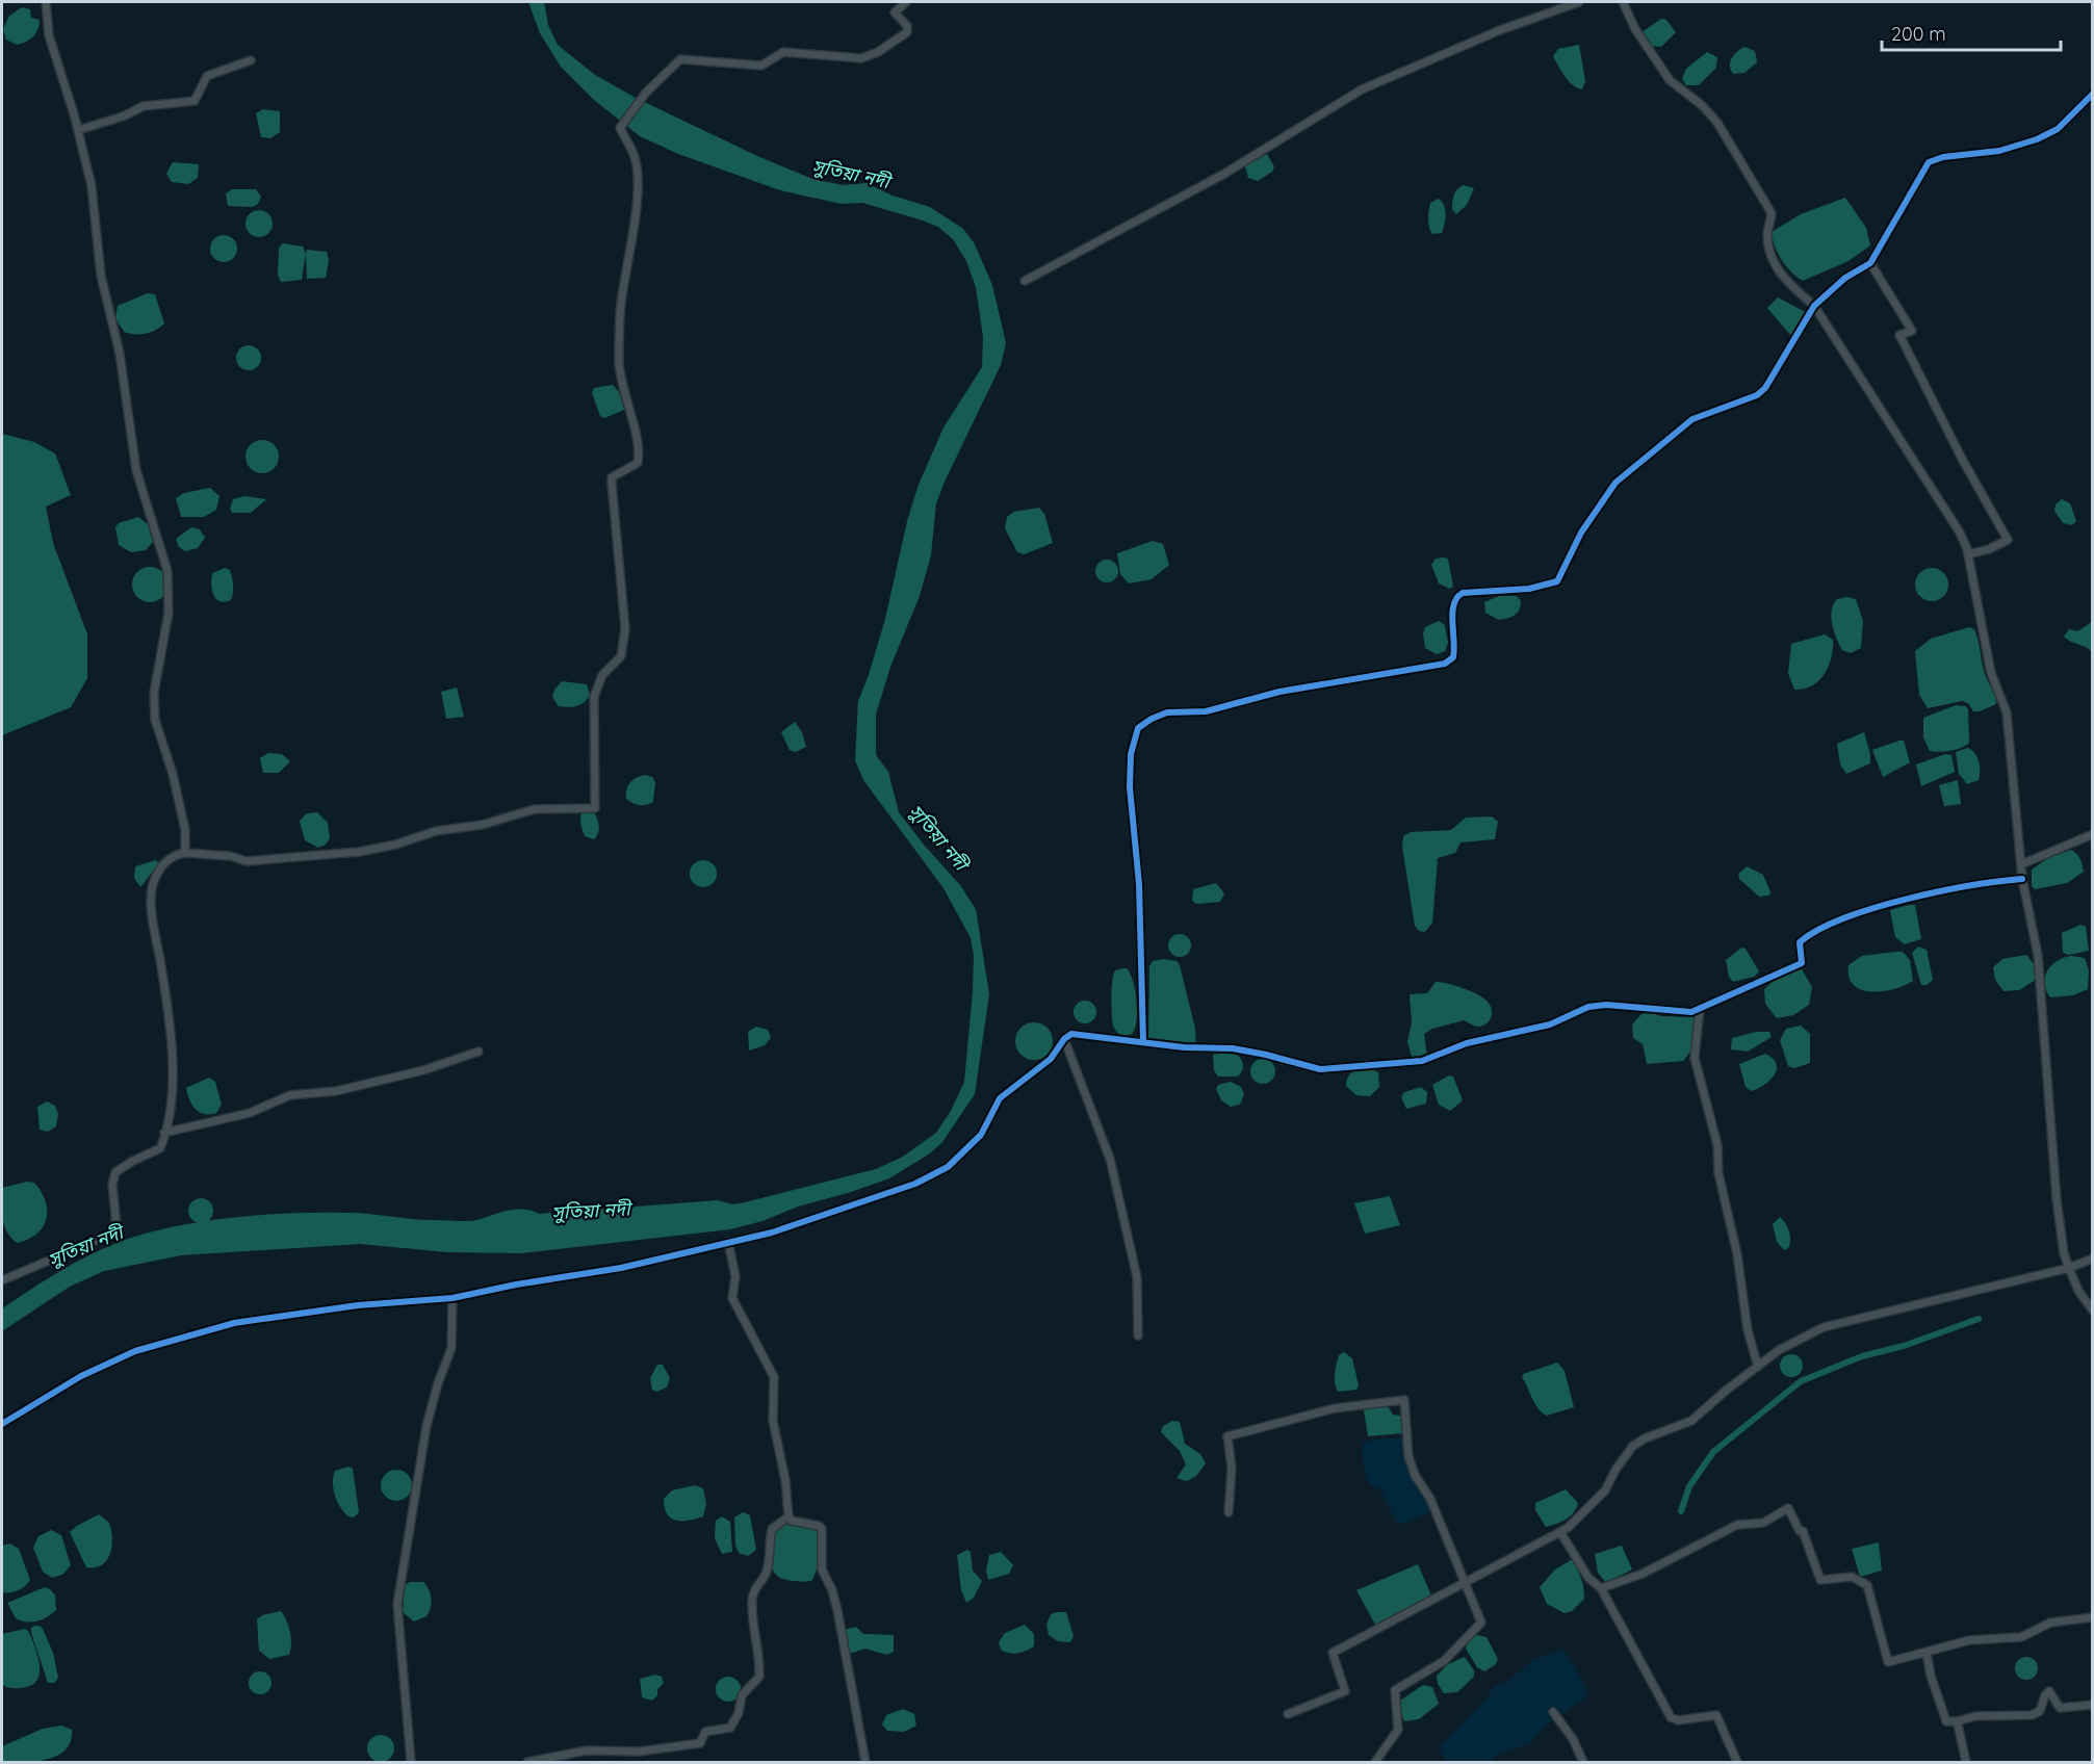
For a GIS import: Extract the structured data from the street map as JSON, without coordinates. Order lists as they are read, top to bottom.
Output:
{
  "water": ["সুতিয়া নদী"],
  "scale_bar": "200 m"
}
